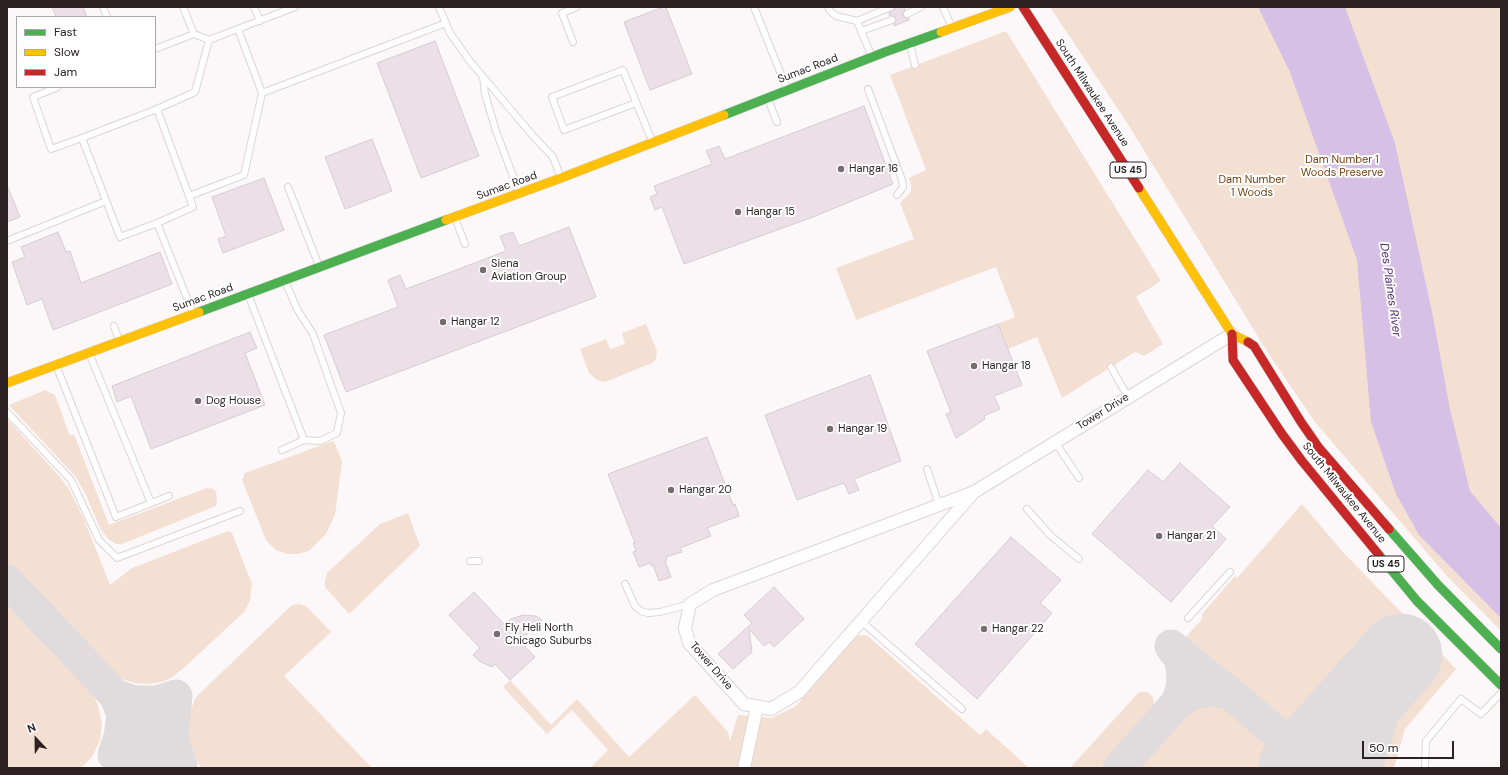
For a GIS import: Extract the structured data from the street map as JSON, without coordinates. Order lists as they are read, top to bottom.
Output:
{
  "streets": {
    "main road": ["Sumac Road", "South Milwaukee Avenue", "US 45"],
    "street": ["Tower Drive"]
  },
  "crossings": [
    ["South Milwaukee Avenue", "Tower Drive"]
  ],
  "water": ["Des Plaines River"],
  "parks": ["Dam Number 1 Woods Preserve", "Dam Number 1 Woods"],
  "places": [
    "Hangar 16",
    "Hangar 15",
    "Siena Aviation Group",
    "Hangar 12",
    "Hangar 18",
    "Dog House",
    "Hangar 19",
    "Hangar 20",
    "Hangar 21",
    "Hangar 22",
    "Fly Heli North Chicago Suburbs"
  ],
  "legend": ["Fast", "Slow", "Jam"],
  "scale_bar": "50 m",
  "north": "top"
}
